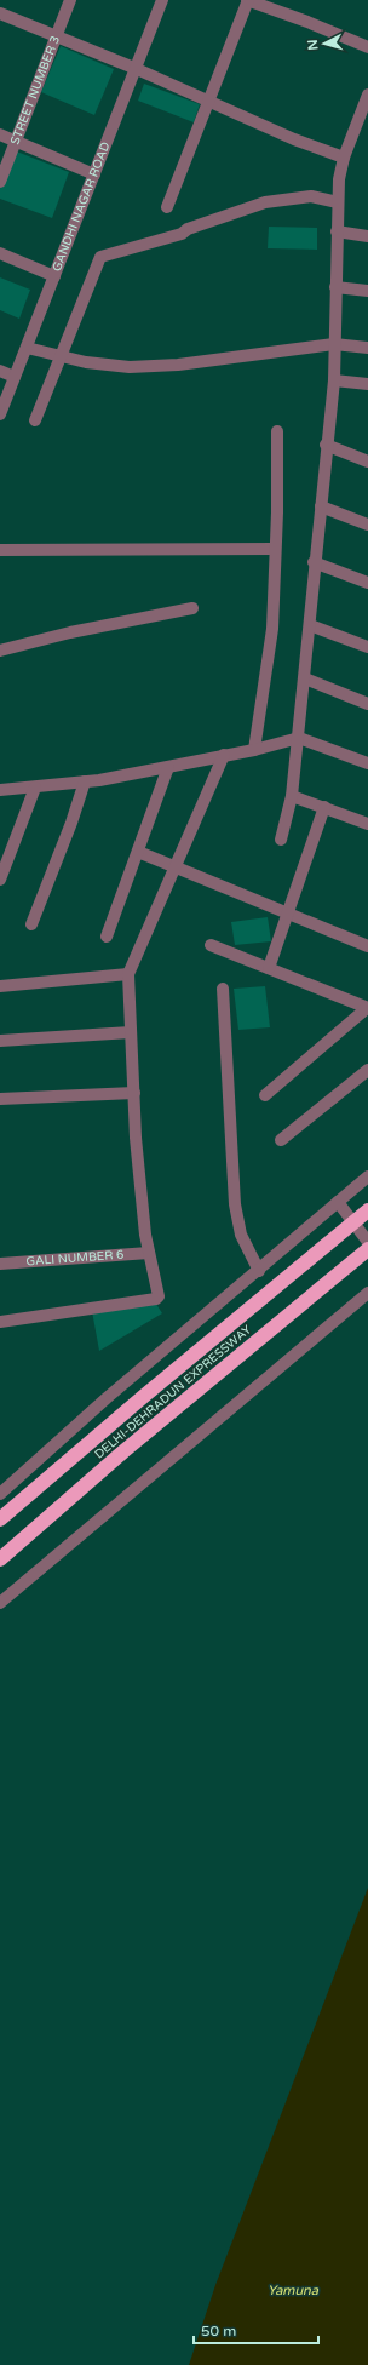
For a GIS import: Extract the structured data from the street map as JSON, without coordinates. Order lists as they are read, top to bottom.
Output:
{
  "streets": {
    "highway": ["DELHI-DEHRADUN EXPRESSWAY"],
    "street": ["STREET NUMBER 3", "GANDHI NAGAR ROAD", "GALI NUMBER 6"]
  },
  "water": ["Yamuna"],
  "scale_bar": "50 m",
  "north": "left"
}
